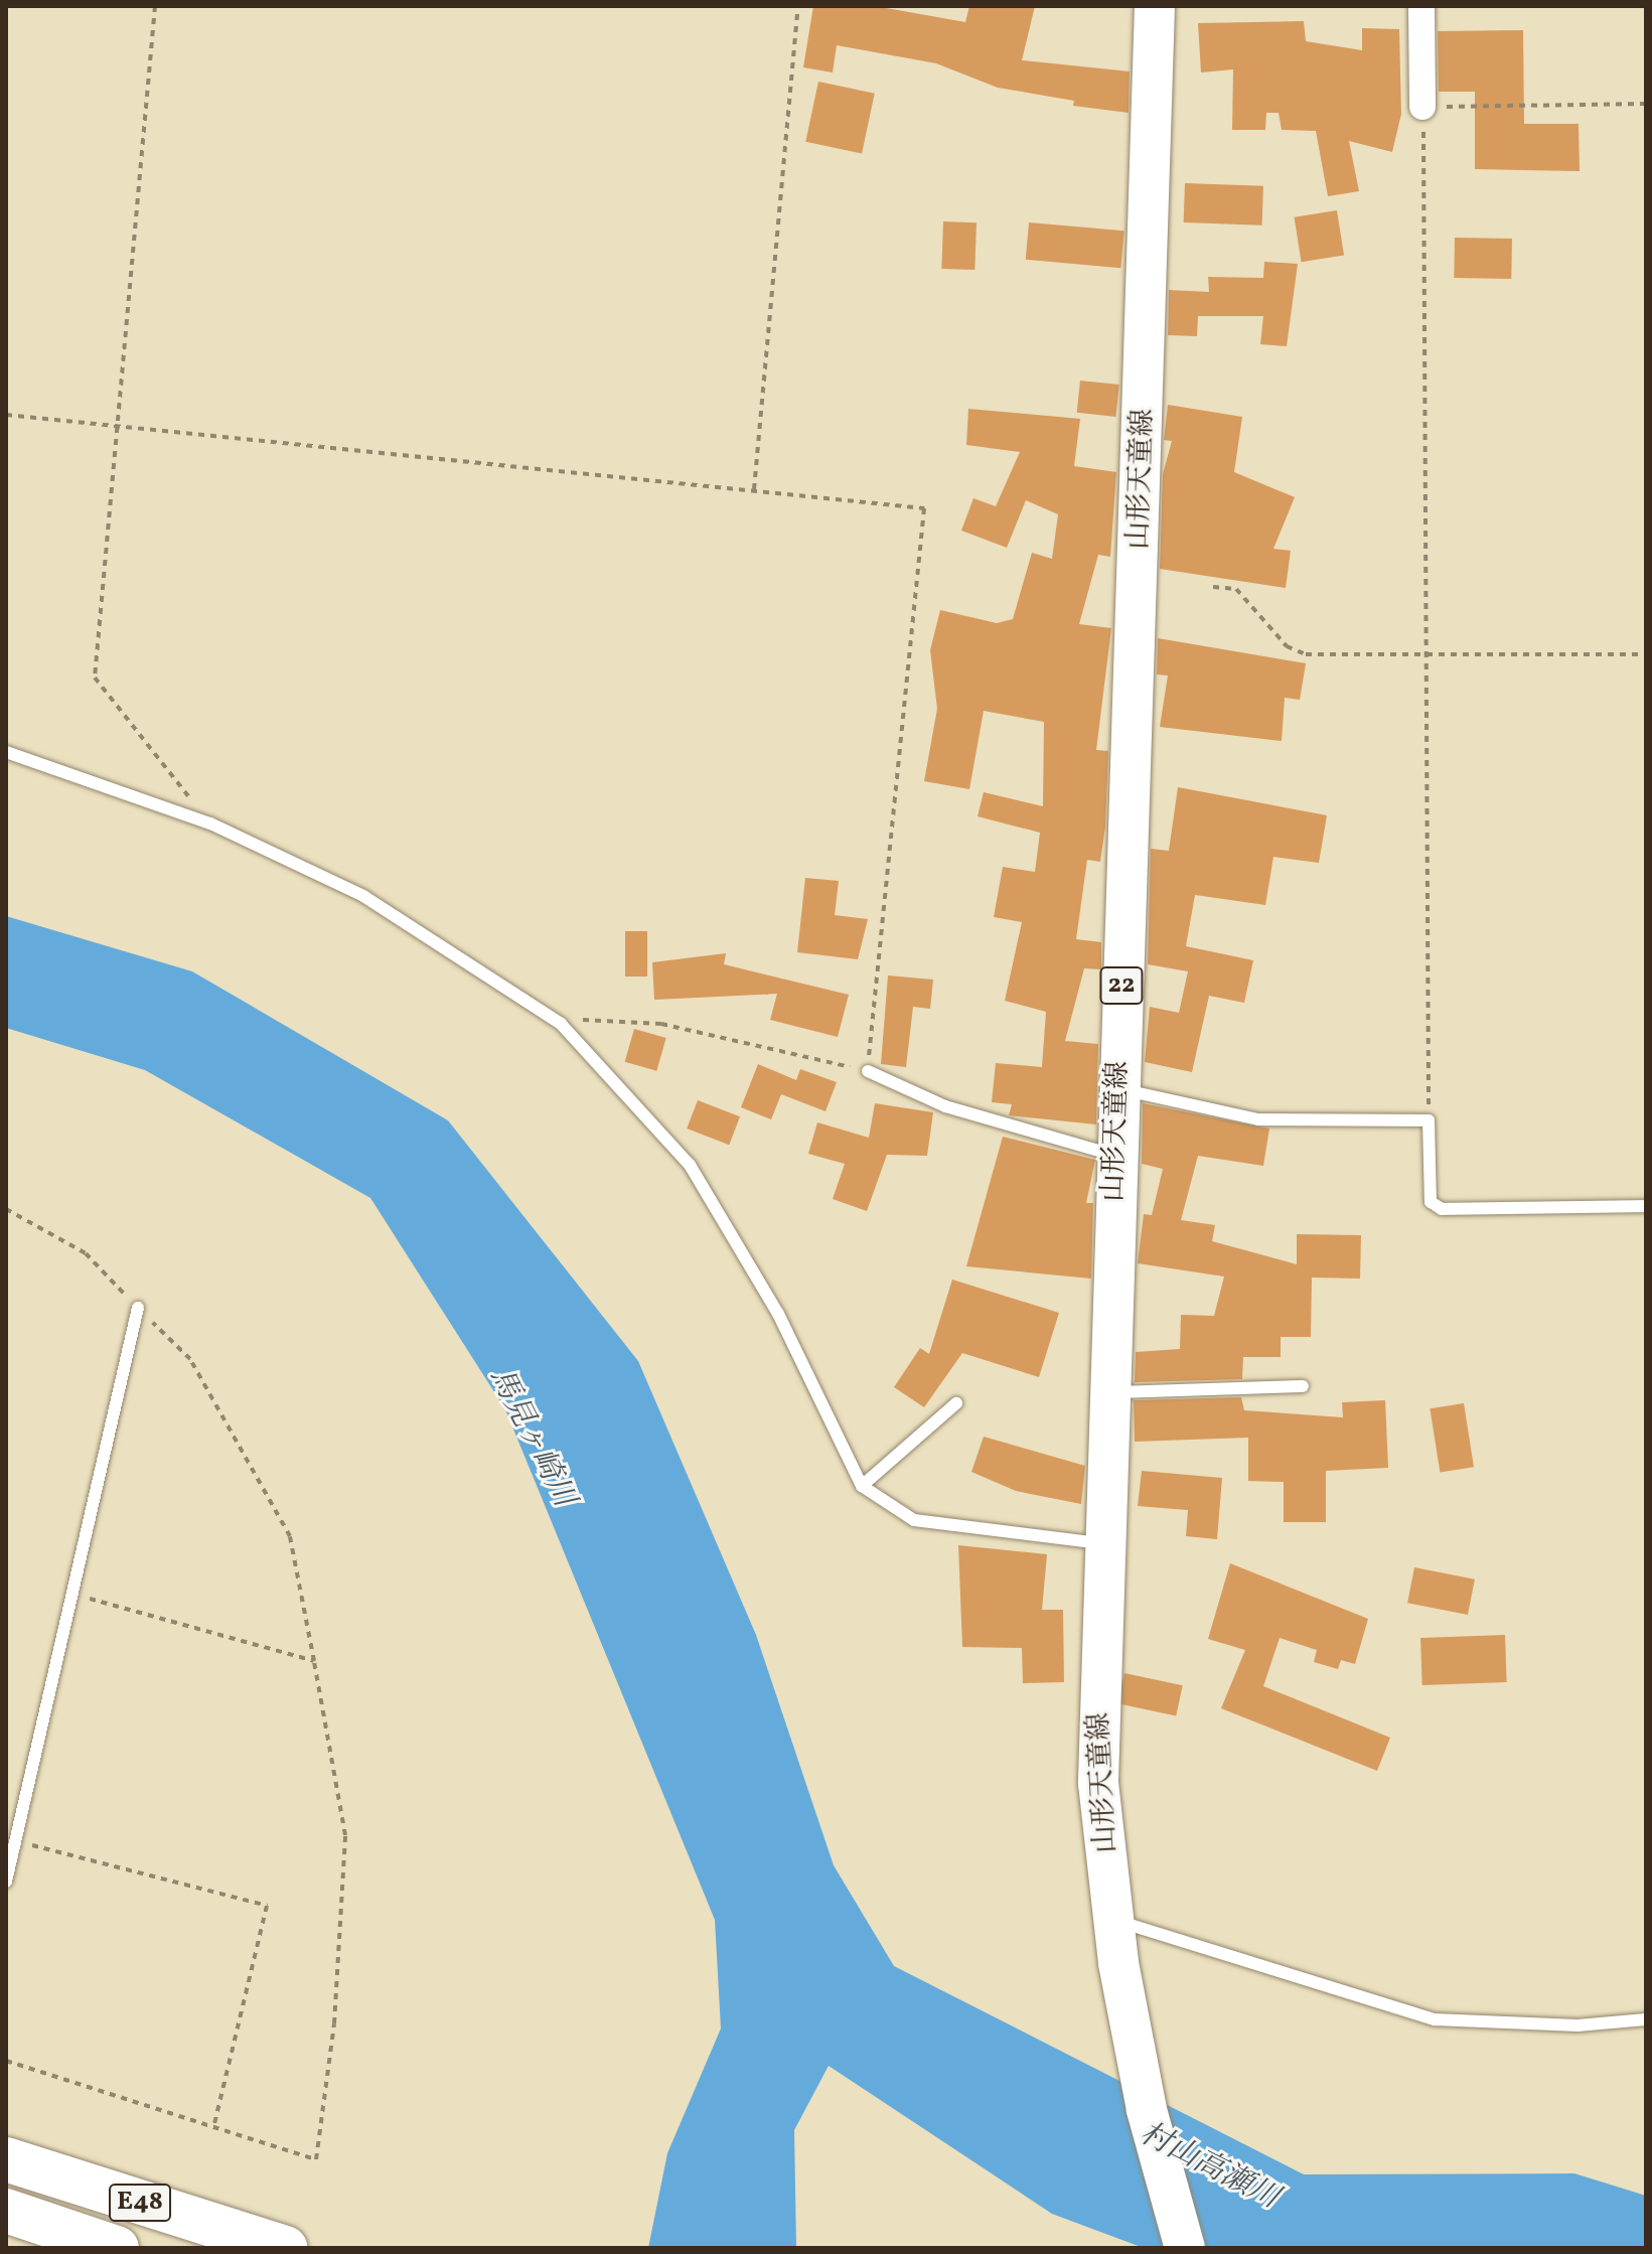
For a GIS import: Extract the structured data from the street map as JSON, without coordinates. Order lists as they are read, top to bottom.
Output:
{
  "streets": {
    "highway": ["E48"],
    "main road": ["山形天童線", "22"]
  },
  "water": ["馬見ヶ崎川", "村山高瀬川"]
}
